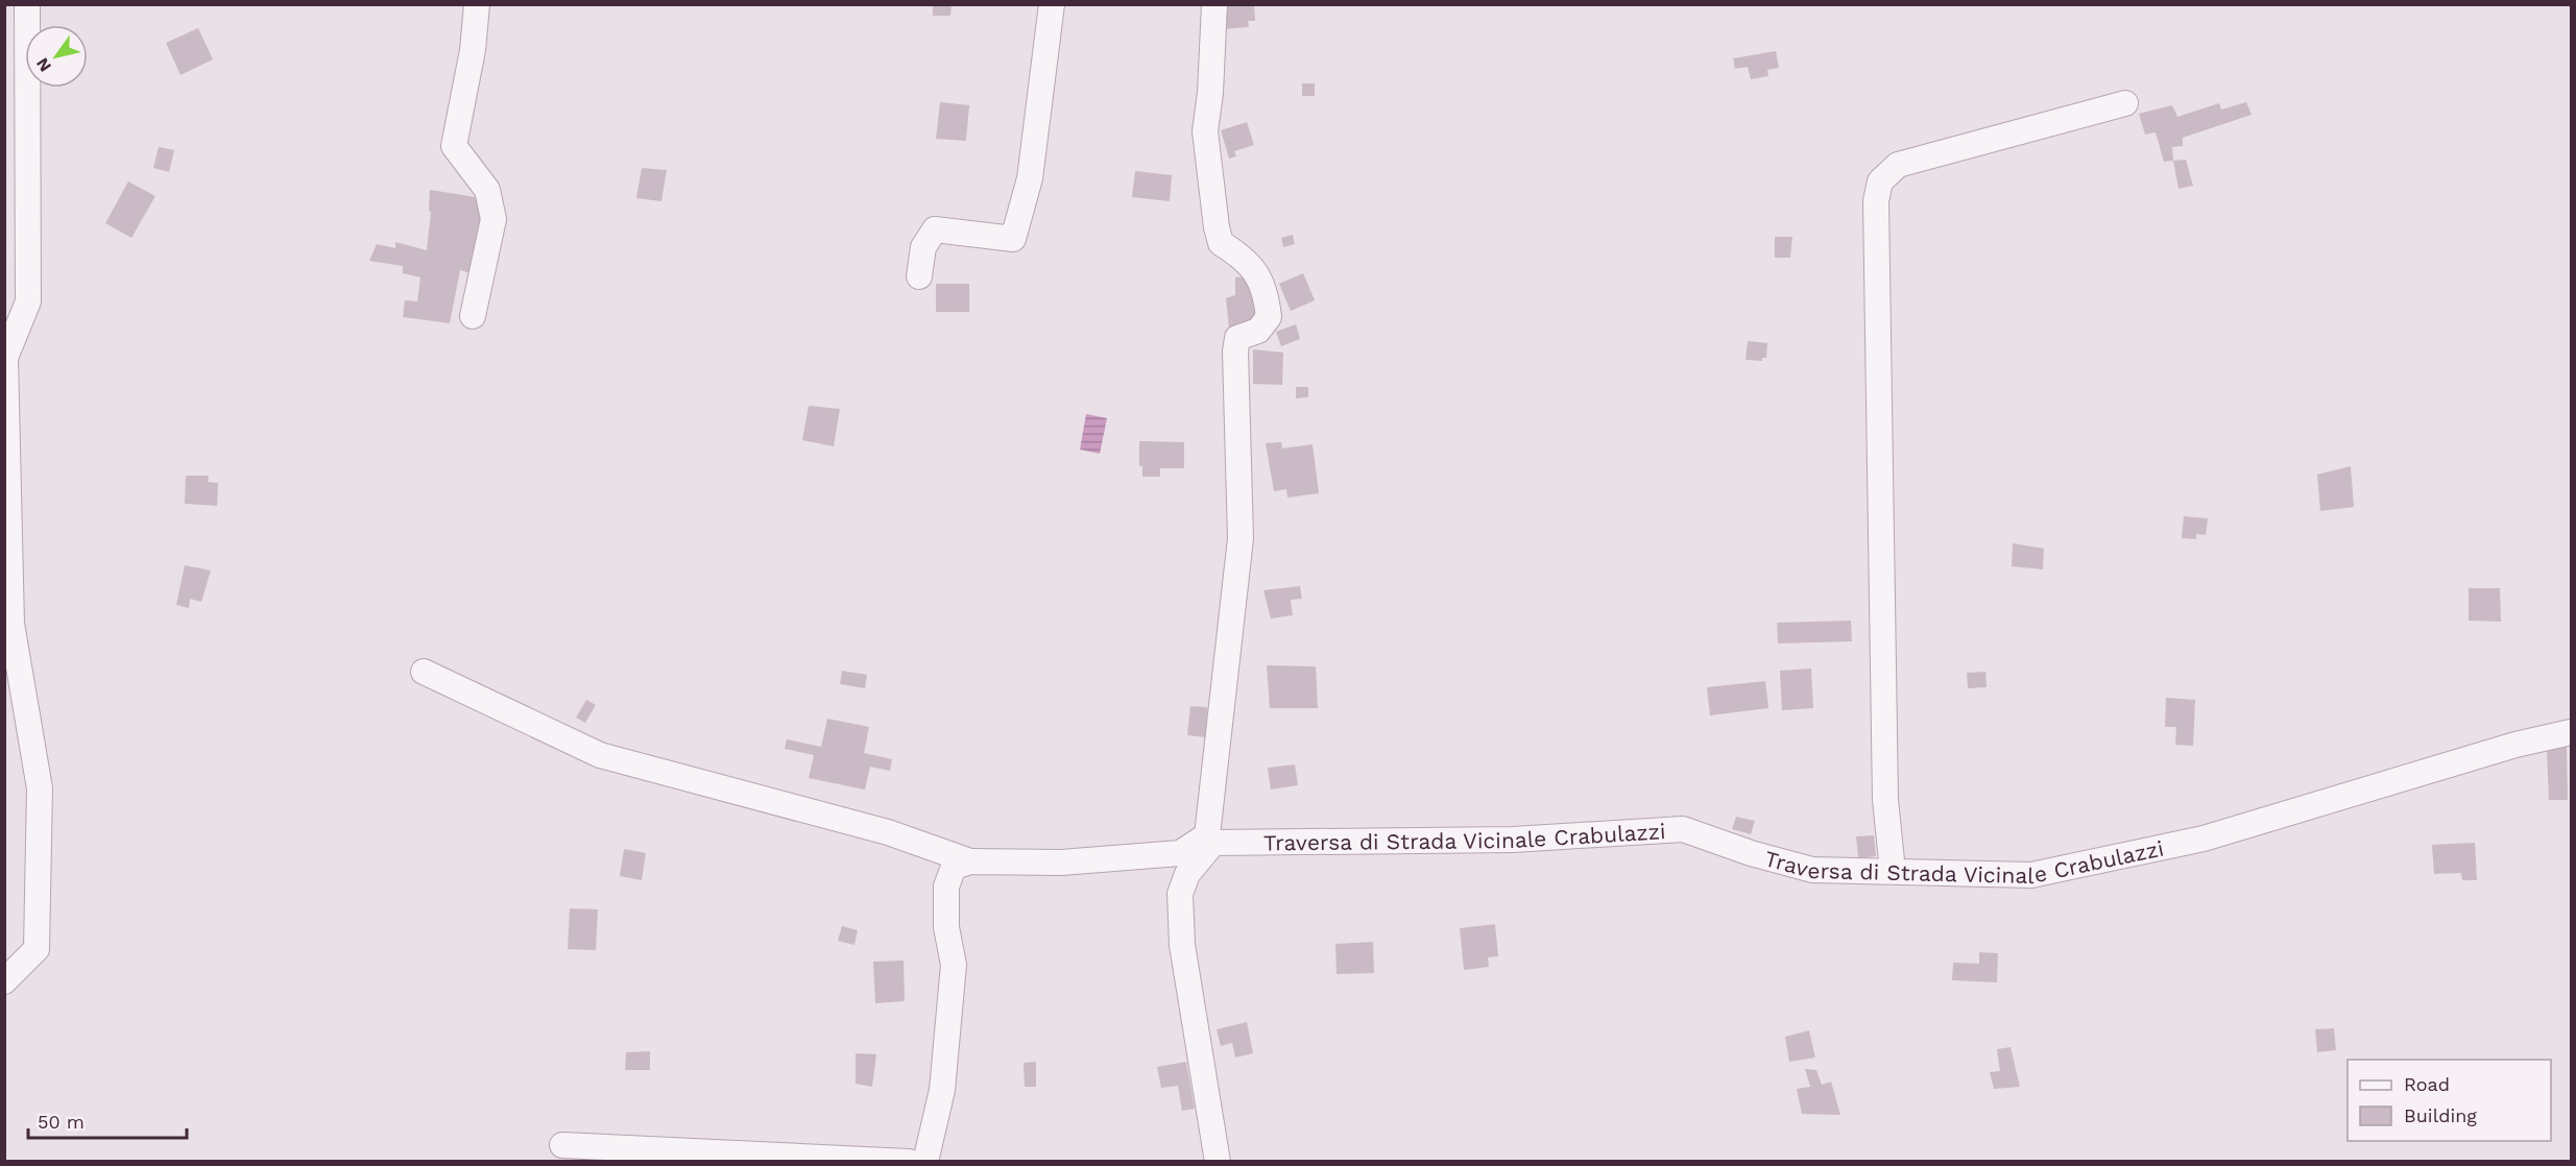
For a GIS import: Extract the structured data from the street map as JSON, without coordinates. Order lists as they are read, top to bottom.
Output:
{
  "streets": {
    "street": ["Traversa di Strada Vicinale Crabulazzi"]
  },
  "legend": ["Road", "Building"],
  "scale_bar": "50 m",
  "north": "bottom left"
}
